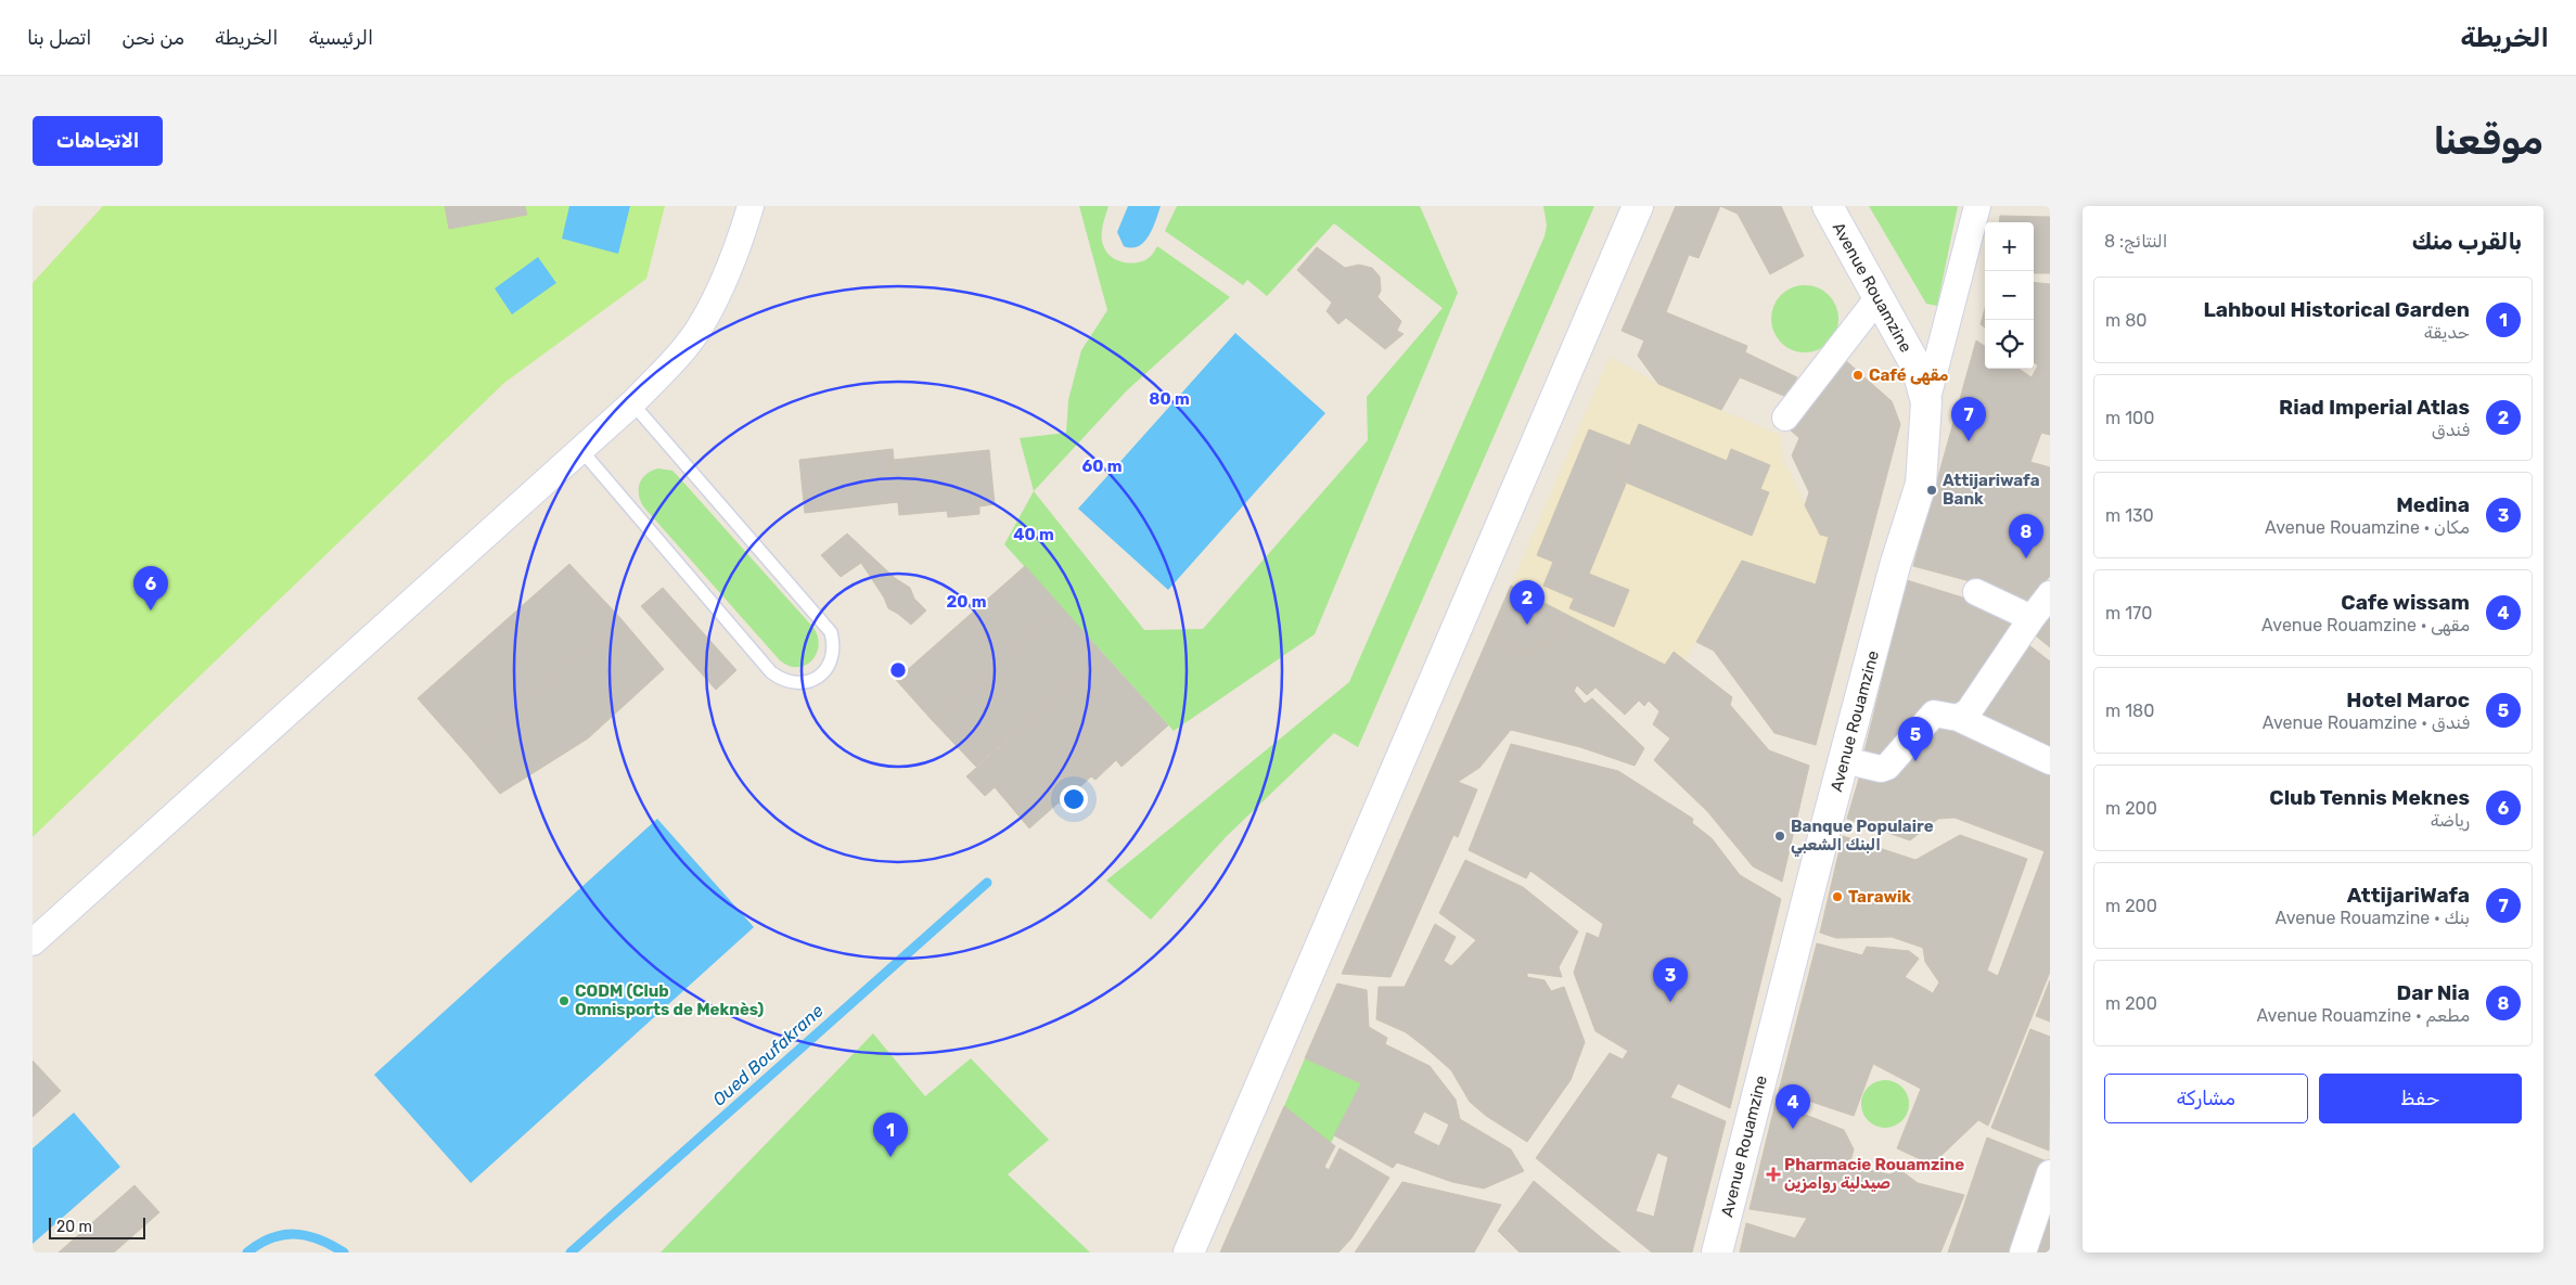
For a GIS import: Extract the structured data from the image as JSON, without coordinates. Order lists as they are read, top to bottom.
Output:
{
  "streets": {
    "main road": ["Avenue Rouamzine"]
  },
  "water": ["Oued Boufakrane"],
  "places": {
    "other": [
      "Café مقهى",
      "Attijariwafa Bank",
      "Banque Populaire البنك الشعبي",
      "Tarawik",
      "CODM (Club Omnisports de Meknès)"
    ],
    "health": ["Pharmacie Rouamzine صيدلية روامزين"]
  },
  "scale_bar": "20 m",
  "page": {
    "header": "الخريطة",
    "nav": [
      "الرئيسية",
      "الخريطة",
      "من نحن",
      "اتصل بنا"
    ],
    "buttons": [
      "الاتجاهات",
      ["حفظ", "مشاركة"]
    ],
    "title": "موقعنا",
    "heading": ["بالقرب منك", "النتائج: 8"],
    "map_buttons": ["+", "−"],
    "list": [
      {
        "mark": "1",
        "name": "Lahboul Historical Garden",
        "note": "حديقة",
        "value": "80 m"
      },
      {
        "mark": "2",
        "name": "Riad Imperial Atlas",
        "note": "فندق",
        "value": "100 m"
      },
      {
        "mark": "3",
        "name": "Medina",
        "note": "مكان · Avenue Rouamzine",
        "value": "130 m"
      },
      {
        "mark": "4",
        "name": "Cafe wissam",
        "note": "مقهى · Avenue Rouamzine",
        "value": "170 m"
      },
      {
        "mark": "5",
        "name": "Hotel Maroc",
        "note": "فندق · Avenue Rouamzine",
        "value": "180 m"
      },
      {
        "mark": "6",
        "name": "Club Tennis Meknes",
        "note": "رياضة",
        "value": "200 m"
      },
      {
        "mark": "7",
        "name": "AttijariWafa",
        "note": "بنك · Avenue Rouamzine",
        "value": "200 m"
      },
      {
        "mark": "8",
        "name": "Dar Nia",
        "note": "مطعم · Avenue Rouamzine",
        "value": "200 m"
      }
    ],
    "pins": [
      "7",
      "8",
      "6",
      "2",
      "5",
      "3",
      "4",
      "1"
    ],
    "scale": "20 m"
  },
  "rings": [
    "80 m",
    "60 m",
    "40 m",
    "20 m"
  ]
}
